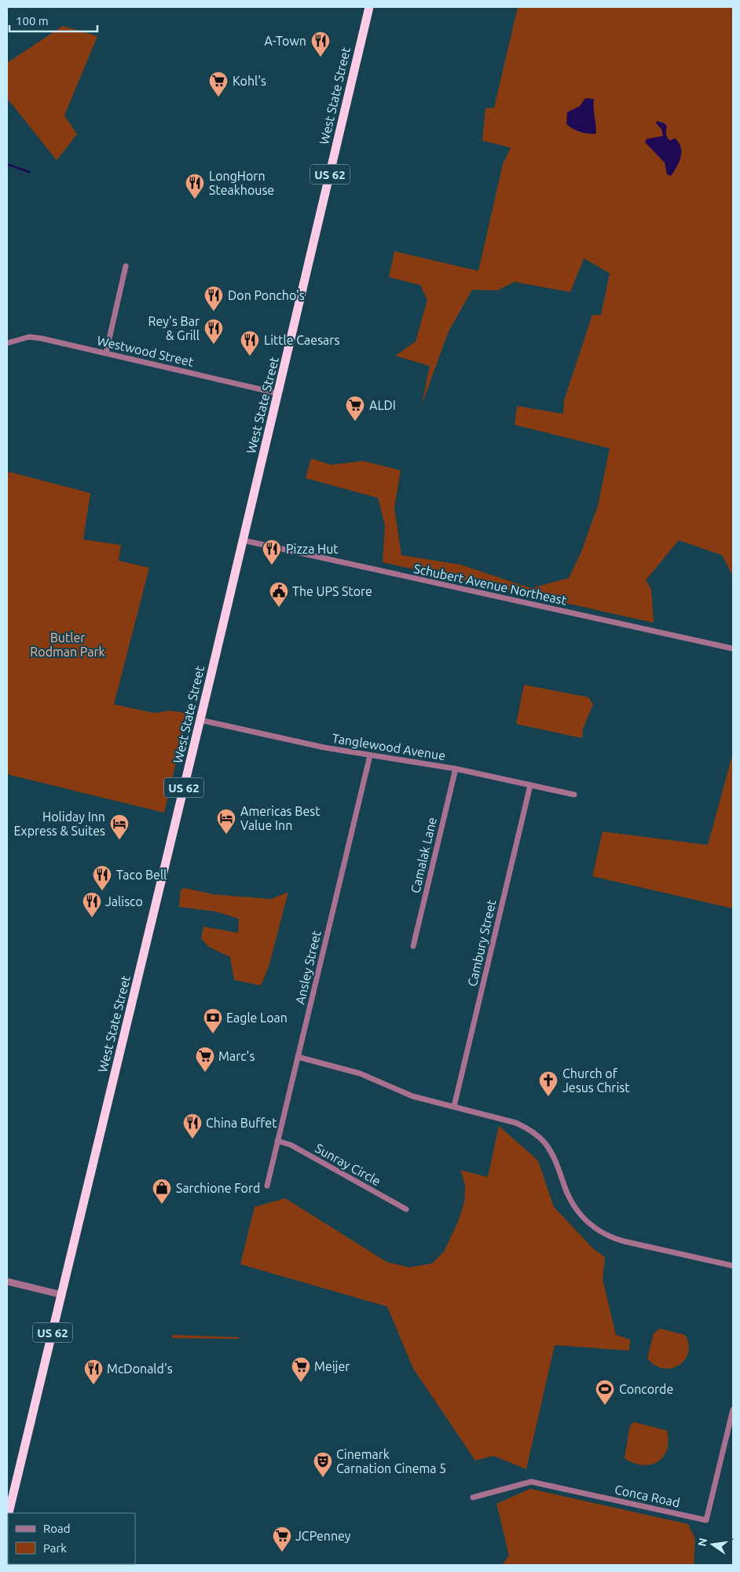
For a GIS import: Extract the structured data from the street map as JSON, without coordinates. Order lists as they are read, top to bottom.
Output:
{
  "streets": {
    "highway": ["West State Street", "US 62"],
    "street": [
      "Westwood Street",
      "Schubert Avenue Northeast",
      "Tanglewood Avenue",
      "Camalak Lane",
      "Cambury Street",
      "Ansley Street",
      "Sunray Circle",
      "Conca Road"
    ]
  },
  "crossings": [
    ["West State Street", "Westwood Street"],
    ["West State Street", "Schubert Avenue Northeast"],
    ["West State Street", "Tanglewood Avenue"],
    ["Tanglewood Avenue", "Camalak Lane"],
    ["Tanglewood Avenue", "Cambury Street"],
    ["Tanglewood Avenue", "Ansley Street"],
    ["Ansley Street", "Sunray Circle"]
  ],
  "parks": ["Butler Rodman Park"],
  "places": {
    "restaurant": [
      "A-Town",
      "LongHorn Steakhouse",
      "Don Poncho's",
      "Rey's Bar & Grill",
      "Little Caesars",
      "Pizza Hut",
      "Taco Bell",
      "Jalisco",
      "China Buffet",
      "McDonald's"
    ],
    "supermarket": [
      "Kohl's",
      "ALDI",
      "Marc's",
      "Meijer",
      "JCPenney"
    ],
    "public building": ["The UPS Store"],
    "hotel": ["Americas Best Value Inn", "Holiday Inn Express & Suites"],
    "bank": ["Eagle Loan"],
    "church": ["Church of Jesus Christ"],
    "shop": ["Sarchione Ford"],
    "sports": ["Concorde"],
    "theatre": ["Cinemark Carnation Cinema 5"]
  },
  "legend": ["Road", "Park"],
  "scale_bar": "100 m",
  "north": "left"
}
